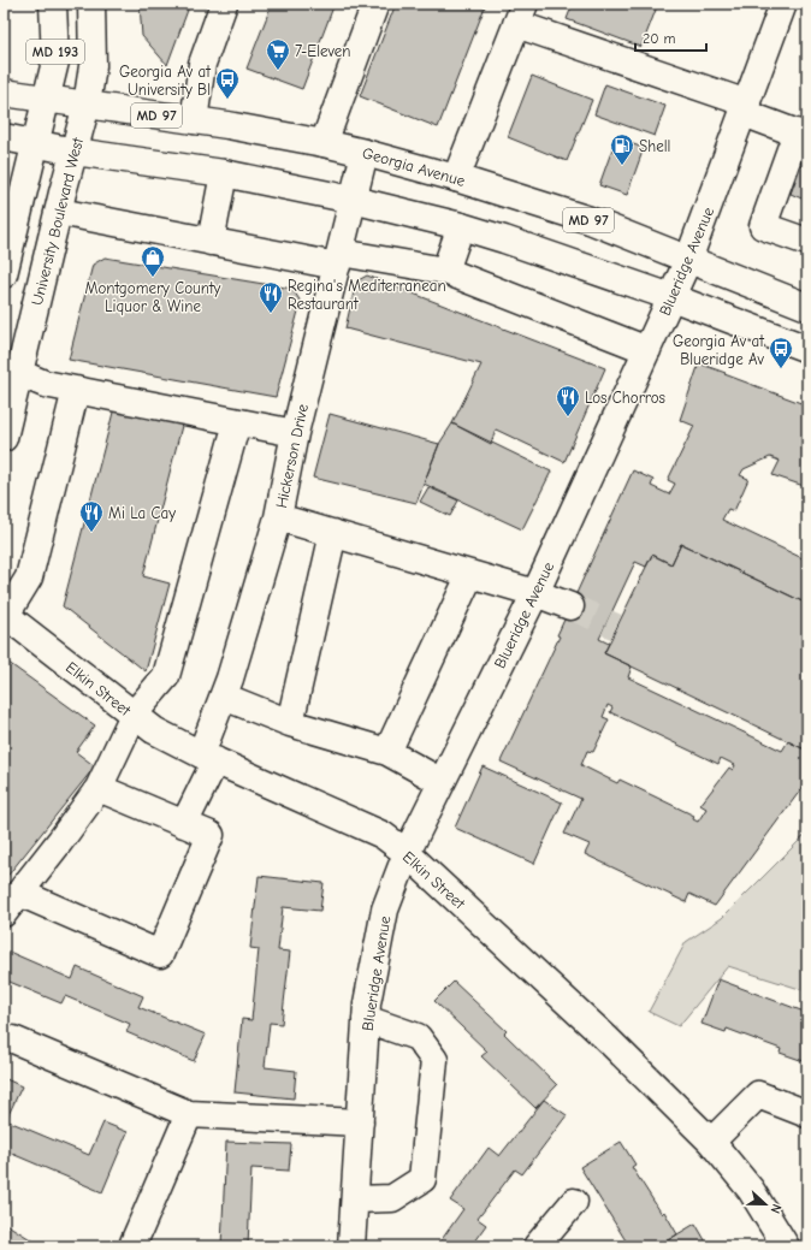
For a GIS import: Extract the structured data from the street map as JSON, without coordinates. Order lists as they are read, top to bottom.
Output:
{
  "streets": {
    "street": [
      "MD 193",
      "MD 97",
      "Georgia Avenue",
      "University Boulevard West",
      "Blueridge Avenue",
      "Hickerson Drive",
      "Elkin Street"
    ]
  },
  "crossings": [
    ["MD 193", "Georgia Avenue"],
    ["Georgia Avenue", "University Boulevard West"],
    ["Georgia Avenue", "Blueridge Avenue"],
    ["Georgia Avenue", "Hickerson Drive"],
    ["Blueridge Avenue", "Elkin Street"],
    ["Hickerson Drive", "Elkin Street"]
  ],
  "places": {
    "supermarket": ["7-Eleven"],
    "bus stop": ["Georgia Av at University Bl", "Georgia Av at Blueridge Av"],
    "fuel station": ["Shell"],
    "shop": ["Montgomery County Liquor & Wine"],
    "restaurant": ["Regina's Mediterranean Restaurant", "Los Chorros", "Mi La Cay"]
  },
  "scale_bar": "20 m",
  "north": "right"
}
